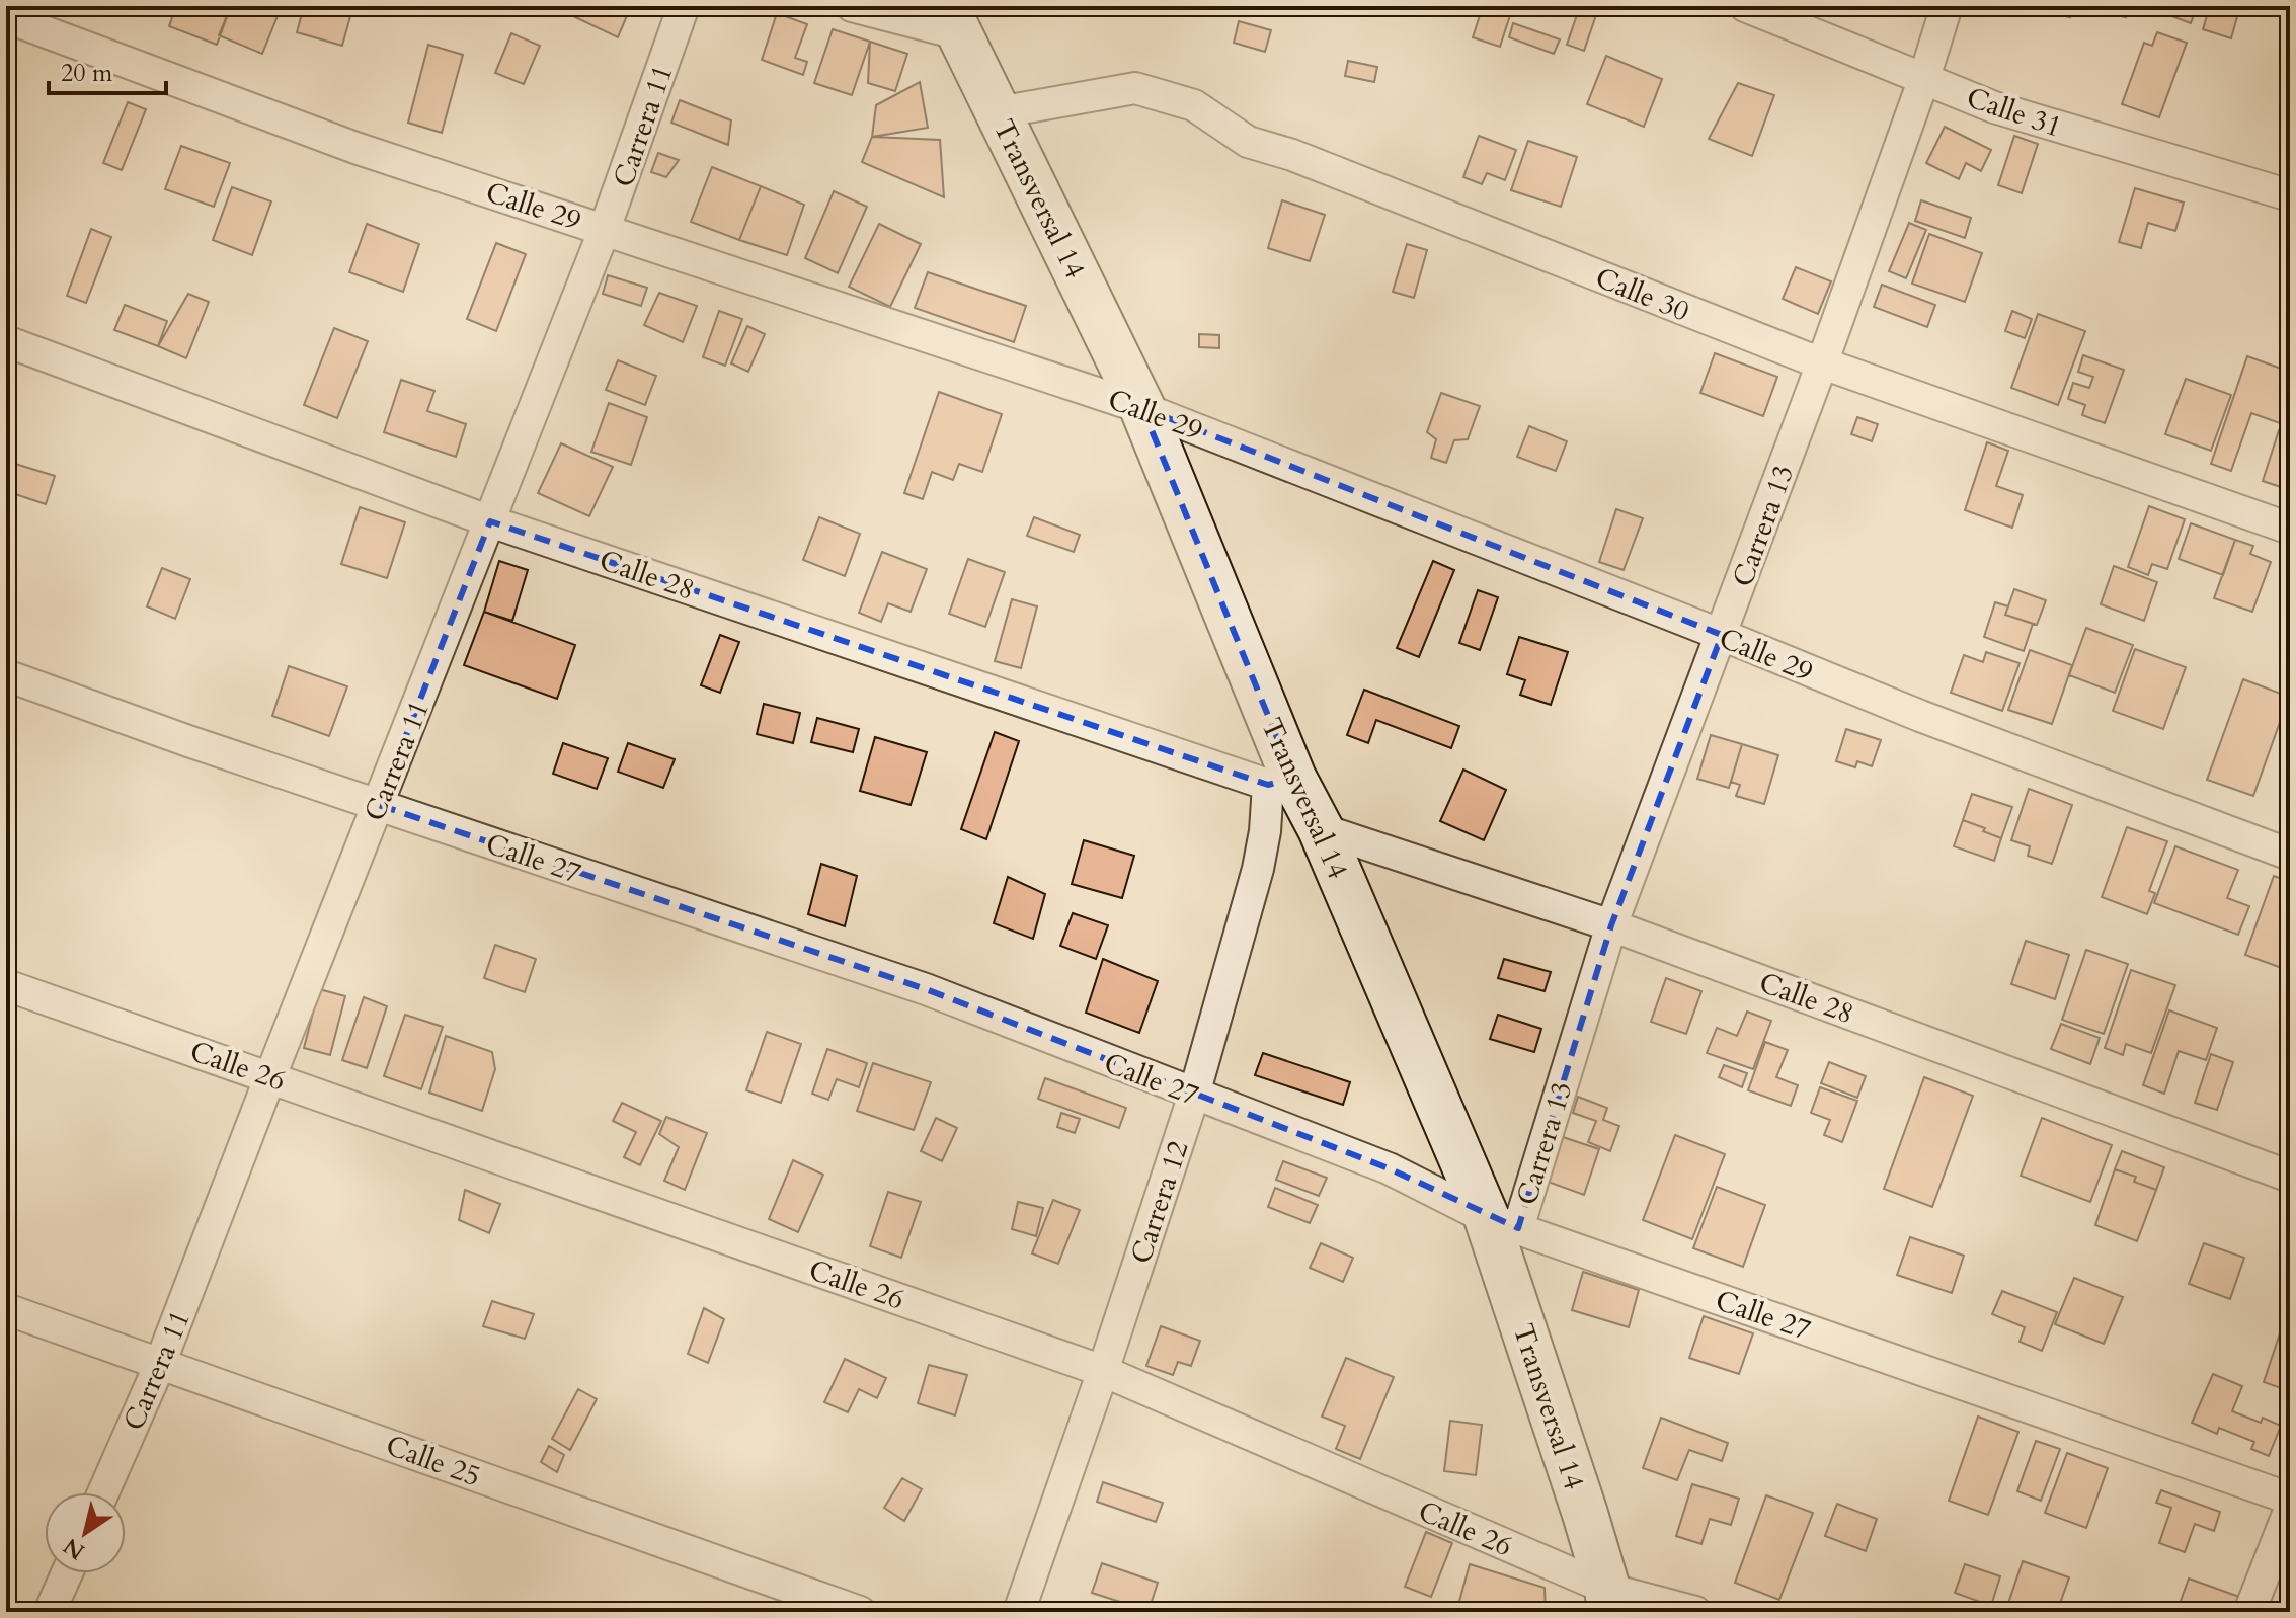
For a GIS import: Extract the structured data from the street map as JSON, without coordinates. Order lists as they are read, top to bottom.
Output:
{
  "streets": {
    "street": [
      "Calle 31",
      "Carrera 11",
      "Transversal 14",
      "Calle 29",
      "Calle 30",
      "Carrera 13",
      "Calle 28",
      "Calle 27",
      "Calle 26",
      "Carrera 12",
      "Calle 25"
    ]
  },
  "crossings": [
    ["Calle 31", "Carrera 13"],
    ["Carrera 11", "Calle 29"],
    ["Carrera 11", "Calle 28"],
    ["Carrera 11", "Calle 27"],
    ["Carrera 11", "Calle 26"],
    ["Carrera 11", "Calle 25"],
    ["Transversal 14", "Calle 29"],
    ["Transversal 14", "Calle 30"],
    ["Transversal 14", "Carrera 13"],
    ["Transversal 14", "Calle 28"],
    ["Transversal 14", "Calle 27"],
    ["Transversal 14", "Calle 26"],
    ["Transversal 14", "Carrera 12"],
    ["Calle 29", "Carrera 13"],
    ["Calle 30", "Carrera 13"],
    ["Carrera 13", "Calle 28"],
    ["Carrera 13", "Calle 27"],
    ["Calle 28", "Carrera 12"],
    ["Calle 27", "Carrera 12"],
    ["Calle 26", "Carrera 12"]
  ],
  "scale_bar": "20 m",
  "north": "bottom left"
}
